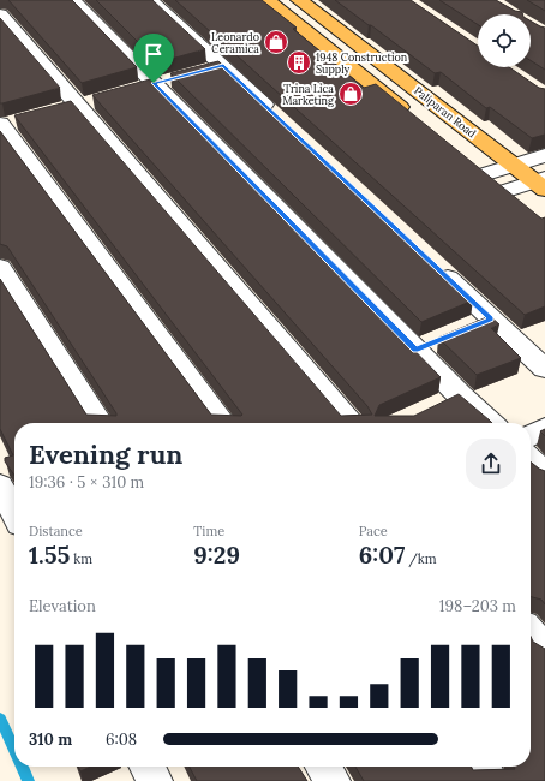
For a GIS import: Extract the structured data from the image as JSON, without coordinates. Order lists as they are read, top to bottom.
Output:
{
  "streets": {
    "main road": ["Paliparan Road"]
  },
  "places": {
    "shop": ["Leonardo Ceramica", "Trina Lica Marketing"],
    "building": ["1948 Construction Supply"]
  },
  "page": {
    "heading": ["Evening run", "19:36 · 5 × 310 m"],
    "stats": [
      ["Distance", "1.55 km"],
      ["Time", "9:29"],
      ["Pace", "6:07 /km"]
    ],
    "chart": ["Elevation", "198–203 m"],
    "list": [
      {
        "name": "310 m",
        "note": "6:08"
      }
    ]
  }
}
